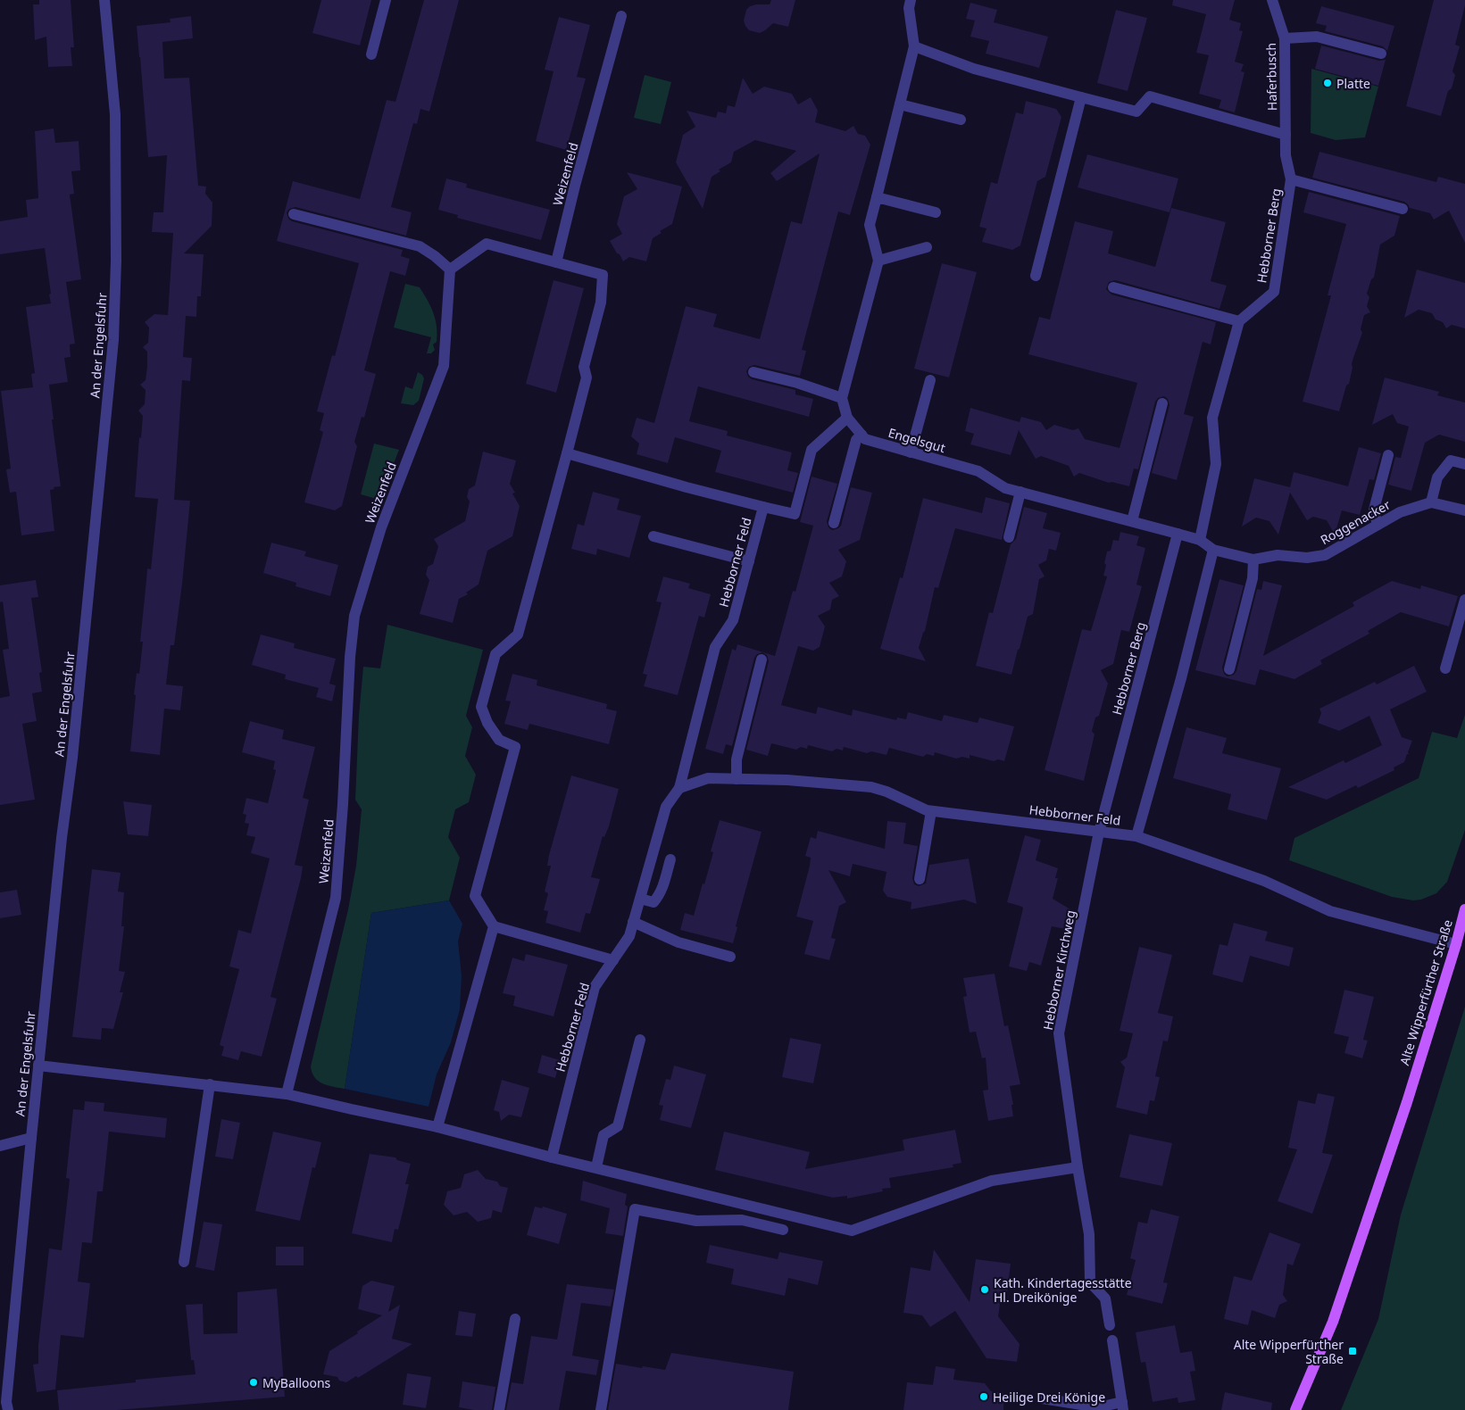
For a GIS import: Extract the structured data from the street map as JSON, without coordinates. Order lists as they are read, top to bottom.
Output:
{
  "streets": {
    "main road": ["Alte Wipperfürther Straße"],
    "street": [
      "Haferbusch",
      "Weizenfeld",
      "Hebborner Berg",
      "An der Engelsfuhr",
      "Engelsgut",
      "Roggenacker",
      "Hebborner Feld",
      "Hebborner Kirchweg"
    ]
  },
  "crossings": [
    ["Haferbusch", "Hebborner Berg"],
    ["Hebborner Berg", "Engelsgut"],
    ["Hebborner Berg", "Hebborner Feld"],
    ["Hebborner Berg", "Hebborner Kirchweg"],
    ["Engelsgut", "Hebborner Feld"],
    ["Hebborner Feld", "Hebborner Kirchweg"],
    ["Hebborner Feld", "Alte Wipperfürther Straße"]
  ],
  "places": {
    "other": [
      "Platte",
      "Kath. Kindertagesstätte Hl. Dreikönige",
      "MyBalloons",
      "Heilige Drei Könige"
    ],
    "transit": ["Alte Wipperfürther Straße"]
  }
}
